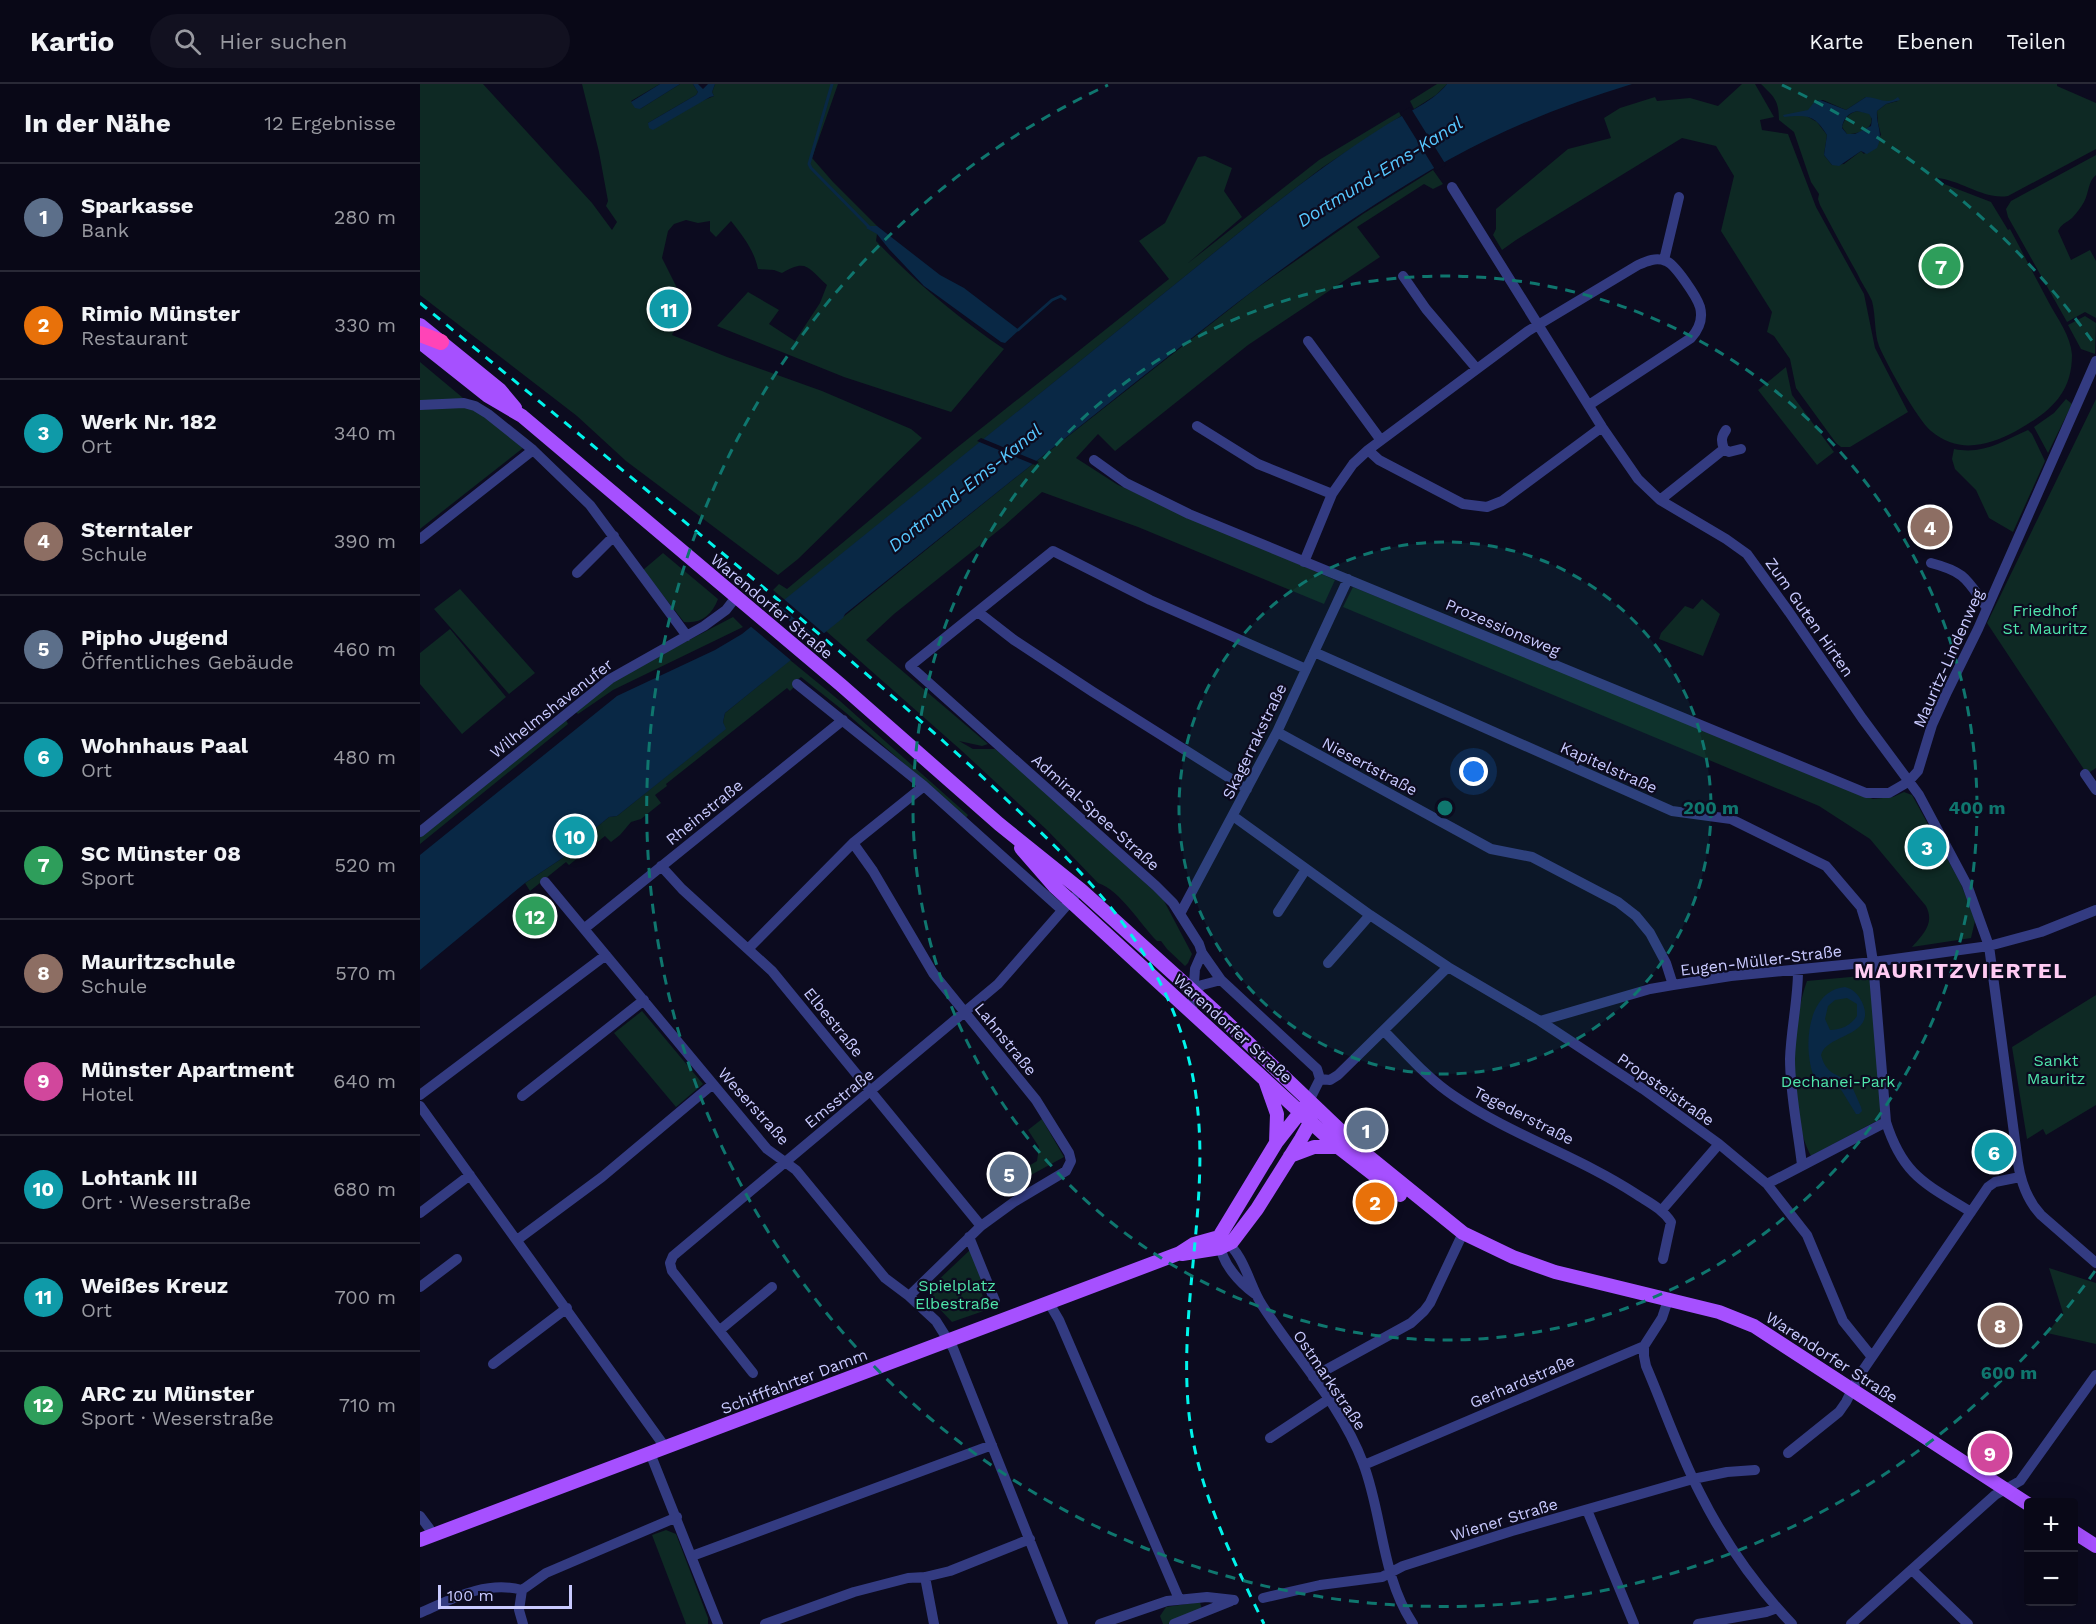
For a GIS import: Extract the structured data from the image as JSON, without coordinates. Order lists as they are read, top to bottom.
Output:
{
  "streets": {
    "main road": ["Warendorfer Straße", "Schifffahrter Damm"],
    "street": [
      "Zum Guten Hirten",
      "Prozessionsweg",
      "Mauritz-Lindenweg",
      "Wilhelmshavenufer",
      "Skagerrakstraße",
      "Niesertstraße",
      "Kapitelstraße",
      "Rheinstraße",
      "Admiral-Spee-Straße",
      "Eugen-Müller-Straße",
      "Elbestraße",
      "Lahnstraße",
      "Propsteistraße",
      "Emsstraße",
      "Weserstraße",
      "Tegederstraße",
      "Ostmarkstraße",
      "Gerhardstraße",
      "Wiener Straße"
    ]
  },
  "crossings": [
    ["Warendorfer Straße", "Wilhelmshavenufer"],
    ["Warendorfer Straße", "Rheinstraße"],
    ["Warendorfer Straße", "Admiral-Spee-Straße"],
    ["Warendorfer Straße", "Emsstraße"],
    ["Zum Guten Hirten", "Prozessionsweg"],
    ["Zum Guten Hirten", "Mauritz-Lindenweg"],
    ["Prozessionsweg", "Mauritz-Lindenweg"],
    ["Prozessionsweg", "Skagerrakstraße"],
    ["Skagerrakstraße", "Niesertstraße"],
    ["Skagerrakstraße", "Kapitelstraße"],
    ["Skagerrakstraße", "Admiral-Spee-Straße"],
    ["Skagerrakstraße", "Propsteistraße"],
    ["Niesertstraße", "Eugen-Müller-Straße"],
    ["Kapitelstraße", "Eugen-Müller-Straße"],
    ["Rheinstraße", "Elbestraße"],
    ["Rheinstraße", "Weserstraße"],
    ["Eugen-Müller-Straße", "Propsteistraße"],
    ["Elbestraße", "Lahnstraße"],
    ["Elbestraße", "Emsstraße"],
    ["Lahnstraße", "Emsstraße"],
    ["Emsstraße", "Weserstraße"],
    ["Weserstraße", "Schifffahrter Damm"],
    ["Ostmarkstraße", "Schifffahrter Damm"],
    ["Ostmarkstraße", "Gerhardstraße"],
    ["Ostmarkstraße", "Wiener Straße"]
  ],
  "districts": ["MAURITZVIERTEL"],
  "water": ["Dortmund-Ems-Kanal"],
  "parks": [
    "Friedhof St. Mauritz",
    "Sankt Mauritz",
    "Dechanei-Park",
    "Spielplatz Elbestraße"
  ],
  "scale_bar": "100 m",
  "page": {
    "header": "Kartio",
    "search": "Hier suchen",
    "nav": ["Karte", "Ebenen", "Teilen"],
    "heading": ["In der Nähe", "12 Ergebnisse"],
    "list": [
      {
        "mark": "1",
        "name": "Sparkasse",
        "note": "Bank",
        "value": "280 m"
      },
      {
        "mark": "2",
        "name": "Rimio Münster",
        "note": "Restaurant",
        "value": "330 m"
      },
      {
        "mark": "3",
        "name": "Werk Nr. 182",
        "note": "Ort",
        "value": "340 m"
      },
      {
        "mark": "4",
        "name": "Sterntaler",
        "note": "Schule",
        "value": "390 m"
      },
      {
        "mark": "5",
        "name": "Pipho Jugend",
        "note": "Öffentliches Gebäude",
        "value": "460 m"
      },
      {
        "mark": "6",
        "name": "Wohnhaus Paal",
        "note": "Ort",
        "value": "480 m"
      },
      {
        "mark": "7",
        "name": "SC Münster 08",
        "note": "Sport",
        "value": "520 m"
      },
      {
        "mark": "8",
        "name": "Mauritzschule",
        "note": "Schule",
        "value": "570 m"
      },
      {
        "mark": "9",
        "name": "Münster Apartment",
        "note": "Hotel",
        "value": "640 m"
      },
      {
        "mark": "10",
        "name": "Lohtank III",
        "note": "Ort · Weserstraße",
        "value": "680 m"
      },
      {
        "mark": "11",
        "name": "Weißes Kreuz",
        "note": "Ort",
        "value": "700 m"
      },
      {
        "mark": "12",
        "name": "ARC zu Münster",
        "note": "Sport · Weserstraße",
        "value": "710 m"
      }
    ],
    "pins": [
      "7",
      "11",
      "4",
      "10",
      "3",
      "12",
      "1",
      "6",
      "5",
      "2",
      "8",
      "9"
    ],
    "map_buttons": ["+", "−"],
    "scale": "100 m"
  },
  "rings": ["200 m", "400 m", "600 m"]
}
